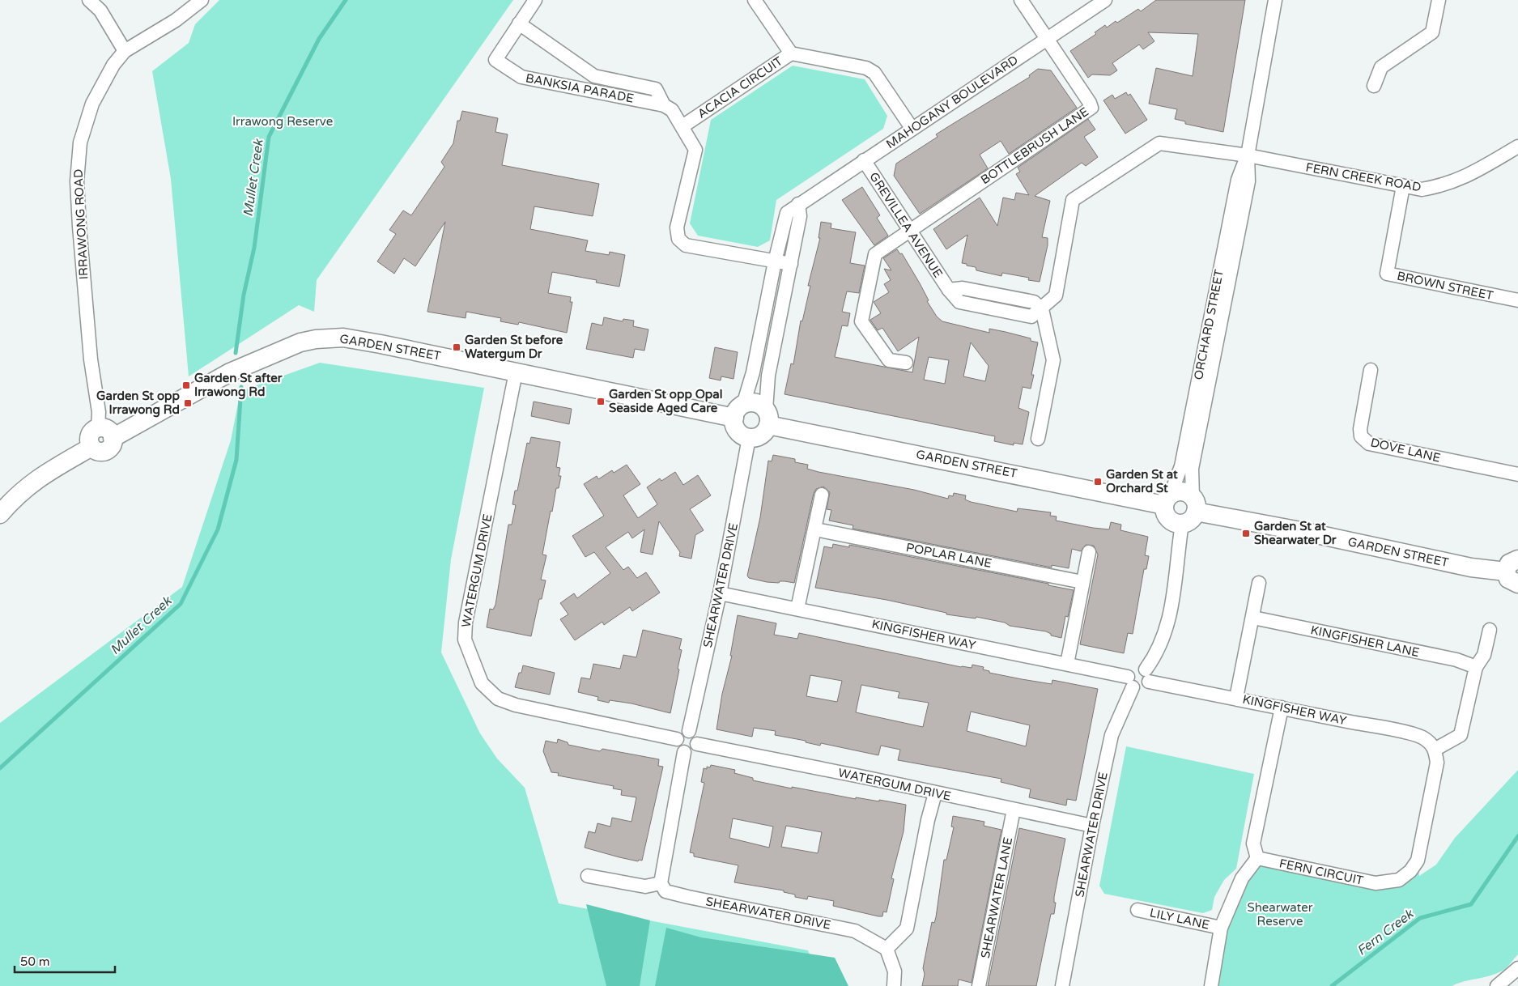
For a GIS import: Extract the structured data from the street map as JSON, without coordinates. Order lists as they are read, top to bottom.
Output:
{
  "streets": {
    "street": [
      "ACACIA CIRCUIT",
      "BANKSIA PARADE",
      "MAHOGANY BOULEVARD",
      "BOTTLEBRUSH LANE",
      "FERN CREEK ROAD",
      "IRRAWONG ROAD",
      "GREVILLEA AVENUE",
      "BROWN STREET",
      "ORCHARD STREET",
      "GARDEN STREET",
      "DOVE LANE",
      "POPLAR LANE",
      "WATERGUM DRIVE",
      "SHEARWATER DRIVE",
      "KINGFISHER WAY",
      "KINGFISHER LANE",
      "FERN CIRCUIT",
      "SHEARWATER LANE",
      "LILY LANE"
    ]
  },
  "crossings": [
    ["ACACIA CIRCUIT", "MAHOGANY BOULEVARD"],
    ["MAHOGANY BOULEVARD", "BOTTLEBRUSH LANE"],
    ["MAHOGANY BOULEVARD", "GREVILLEA AVENUE"],
    ["MAHOGANY BOULEVARD", "GARDEN STREET"],
    ["MAHOGANY BOULEVARD", "SHEARWATER DRIVE"],
    ["BOTTLEBRUSH LANE", "GREVILLEA AVENUE"],
    ["FERN CREEK ROAD", "BROWN STREET"],
    ["FERN CREEK ROAD", "ORCHARD STREET"],
    ["IRRAWONG ROAD", "GARDEN STREET"],
    ["ORCHARD STREET", "GARDEN STREET"],
    ["GARDEN STREET", "WATERGUM DRIVE"],
    ["GARDEN STREET", "SHEARWATER DRIVE"],
    ["WATERGUM DRIVE", "SHEARWATER DRIVE"],
    ["WATERGUM DRIVE", "SHEARWATER LANE"],
    ["SHEARWATER DRIVE", "KINGFISHER WAY"],
    ["KINGFISHER WAY", "FERN CIRCUIT"]
  ],
  "water": ["Mullet Creek", "Fern Creek"],
  "parks": ["Irrawong Reserve", "Shearwater Reserve"],
  "places": {
    "transit": [
      "Garden St before Watergum Dr",
      "Garden St after Irrawong Rd",
      "Garden St opp Opal Seaside Aged Care",
      "Garden St opp Irrawong Rd",
      "Garden St at Orchard St",
      "Garden St at Shearwater Dr"
    ]
  },
  "scale_bar": "50 m"
}
